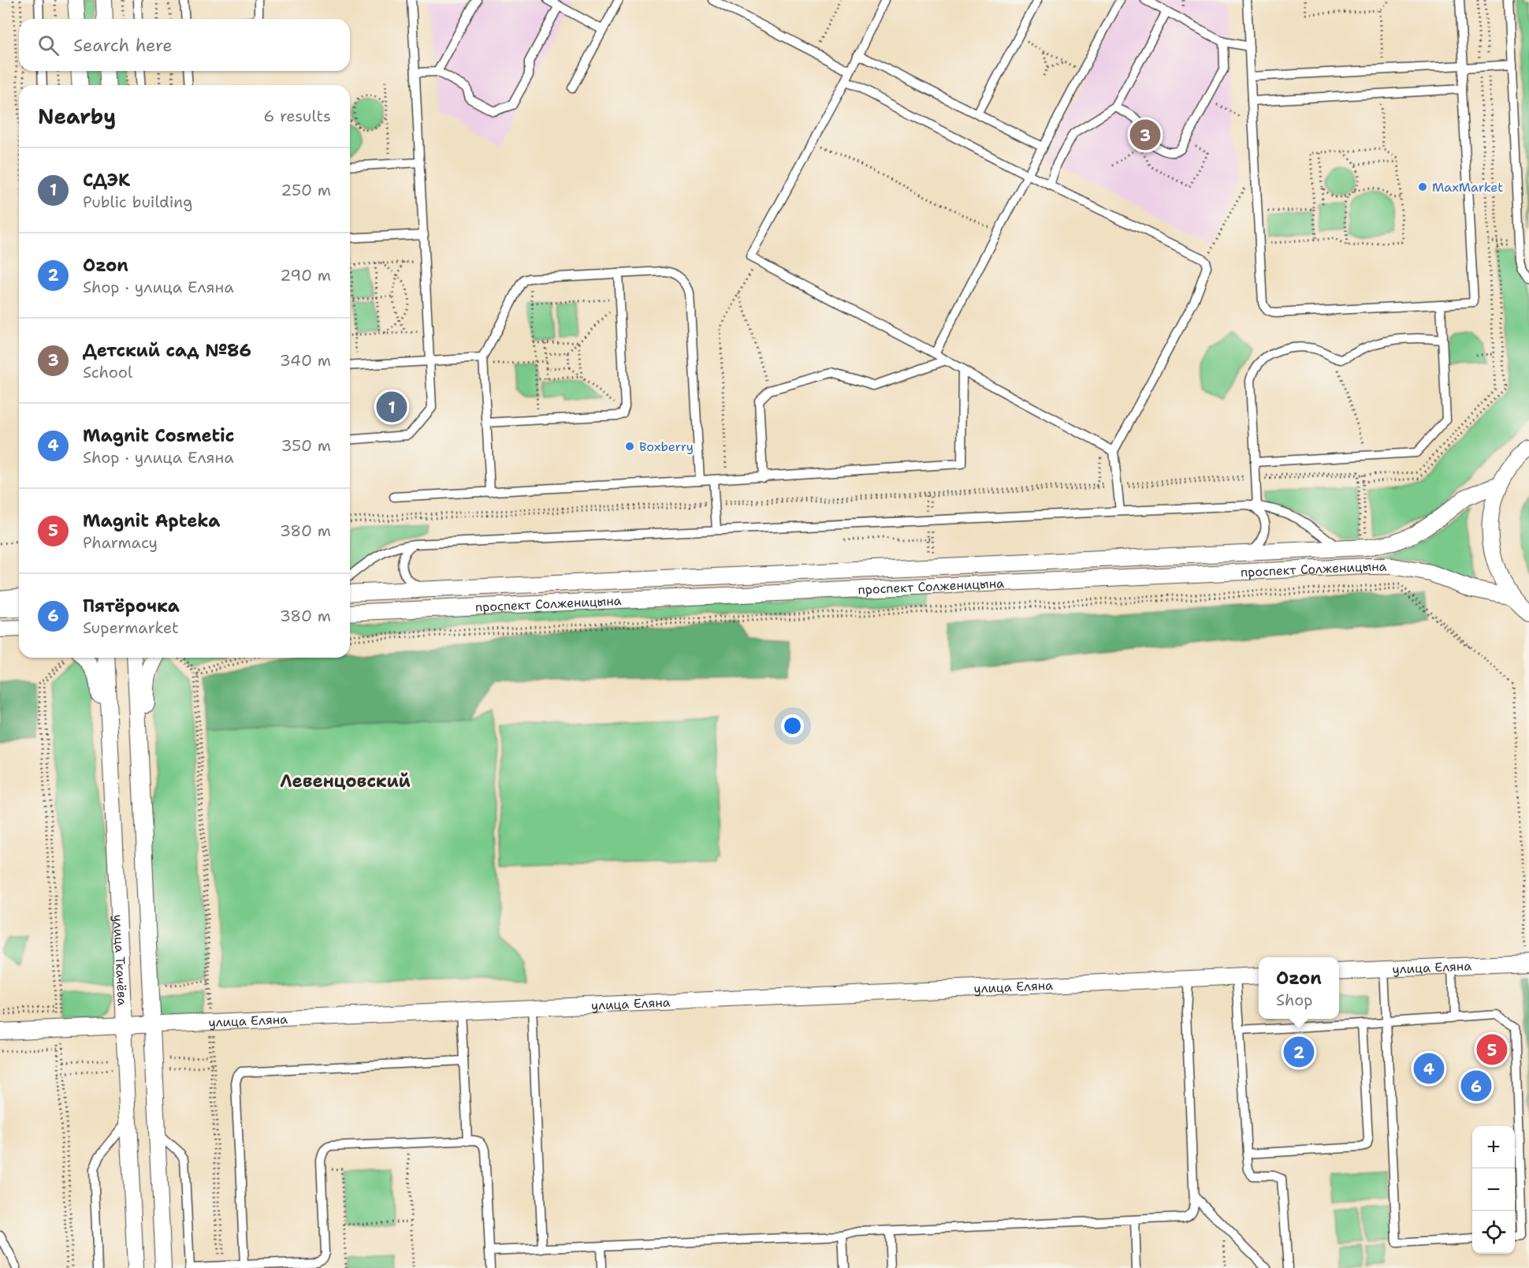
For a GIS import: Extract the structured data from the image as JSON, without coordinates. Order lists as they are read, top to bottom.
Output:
{
  "streets": {
    "street": ["проспект Солженицына", "улица Ткачёва", "улица Еляна"]
  },
  "crossings": [
    ["улица Ткачёва", "улица Еляна"]
  ],
  "districts": ["Левенцовский"],
  "places": ["MaxMarket", "Boxberry"],
  "page": {
    "search": "Search here",
    "heading": ["Nearby", "6 results"],
    "pins": [
      "3",
      "1",
      "5",
      "2",
      "4",
      "6"
    ],
    "list": [
      {
        "mark": "1",
        "name": "СДЭК",
        "note": "Public building",
        "value": "250 m"
      },
      {
        "mark": "2",
        "name": "Ozon",
        "note": "Shop · улица Еляна",
        "value": "290 m"
      },
      {
        "mark": "3",
        "name": "Детский сад №86",
        "note": "School",
        "value": "340 m"
      },
      {
        "mark": "4",
        "name": "Magnit Cosmetic",
        "note": "Shop · улица Еляна",
        "value": "350 m"
      },
      {
        "mark": "5",
        "name": "Magnit Apteka",
        "note": "Pharmacy",
        "value": "380 m"
      },
      {
        "mark": "6",
        "name": "Пятёрочка",
        "note": "Supermarket",
        "value": "380 m"
      }
    ],
    "popup": ["Ozon", "Shop"],
    "map_buttons": ["+", "−"]
  }
}
